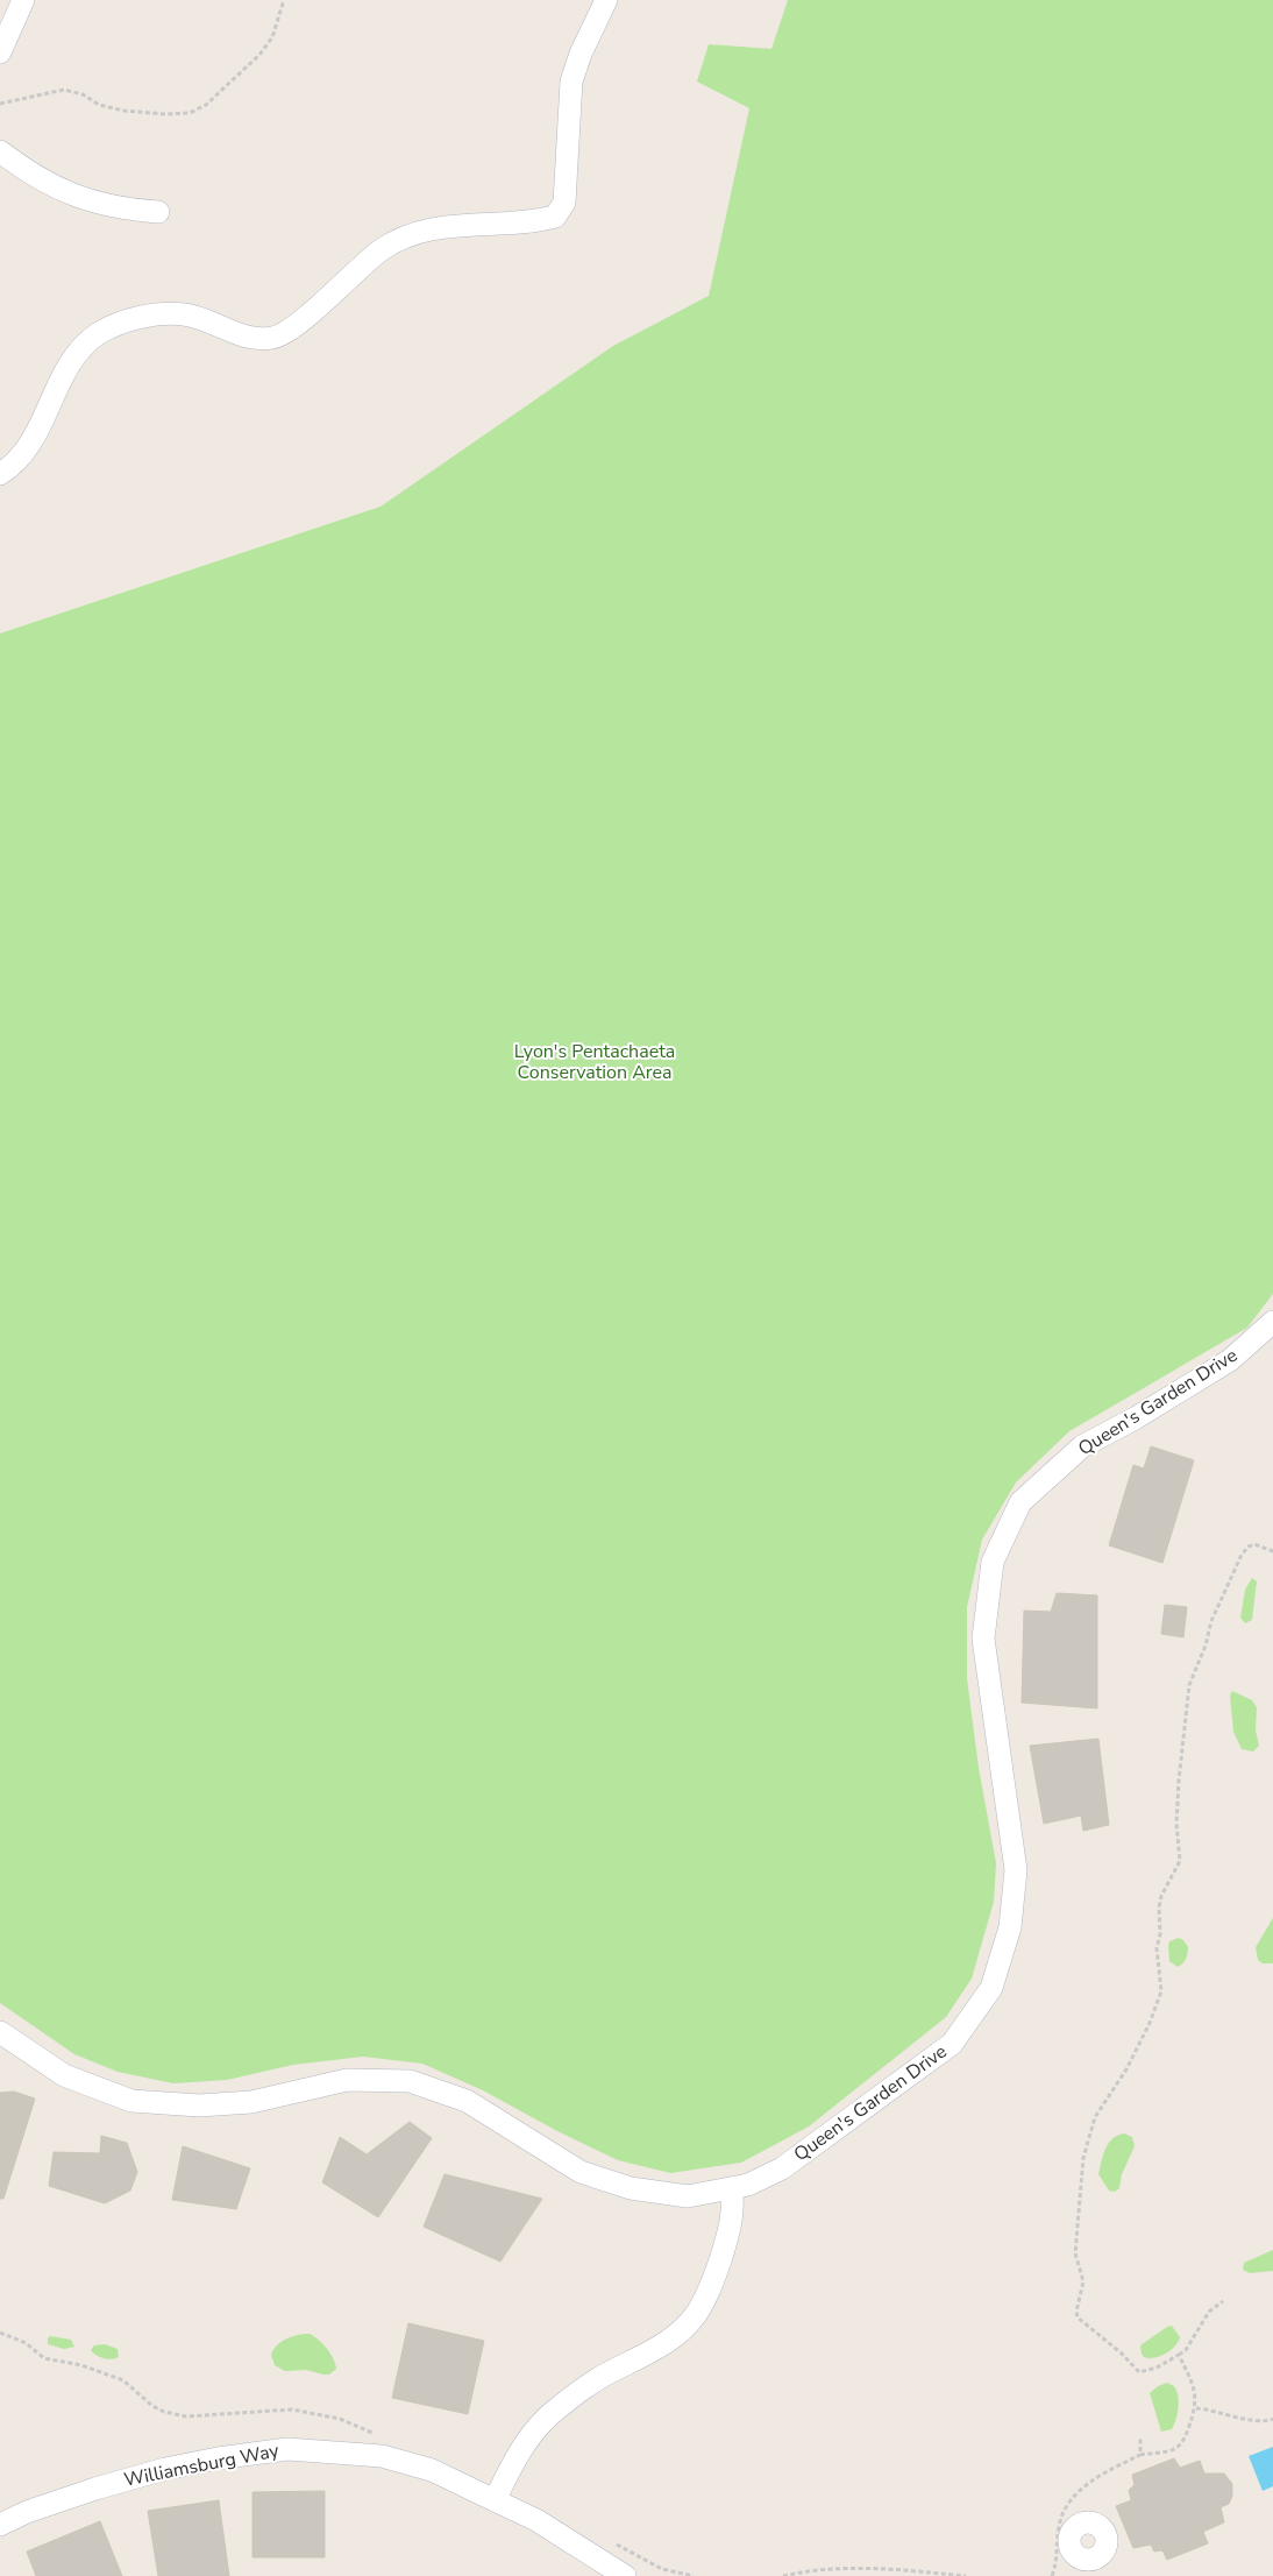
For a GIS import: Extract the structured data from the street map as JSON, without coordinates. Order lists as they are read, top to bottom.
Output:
{
  "streets": {
    "street": ["Queen's Garden Drive", "Williamsburg Way"]
  },
  "parks": ["Lyon's Pentachaeta Conservation Area"]
}
